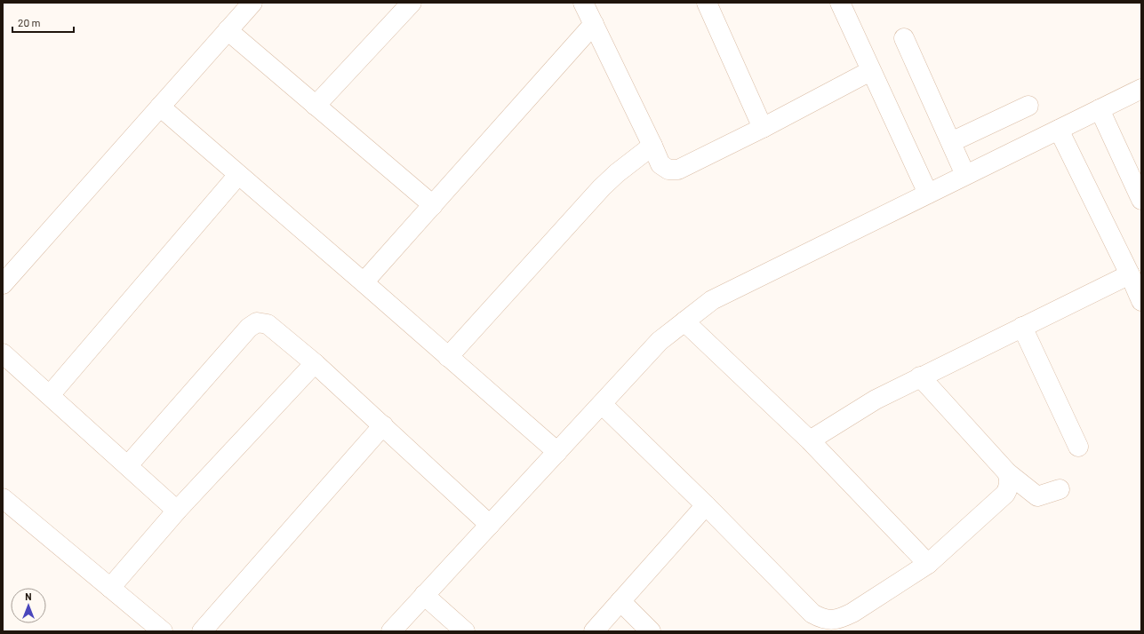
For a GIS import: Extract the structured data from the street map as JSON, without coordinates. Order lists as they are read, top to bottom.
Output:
{
  "scale_bar": "20 m",
  "north": "top"
}
